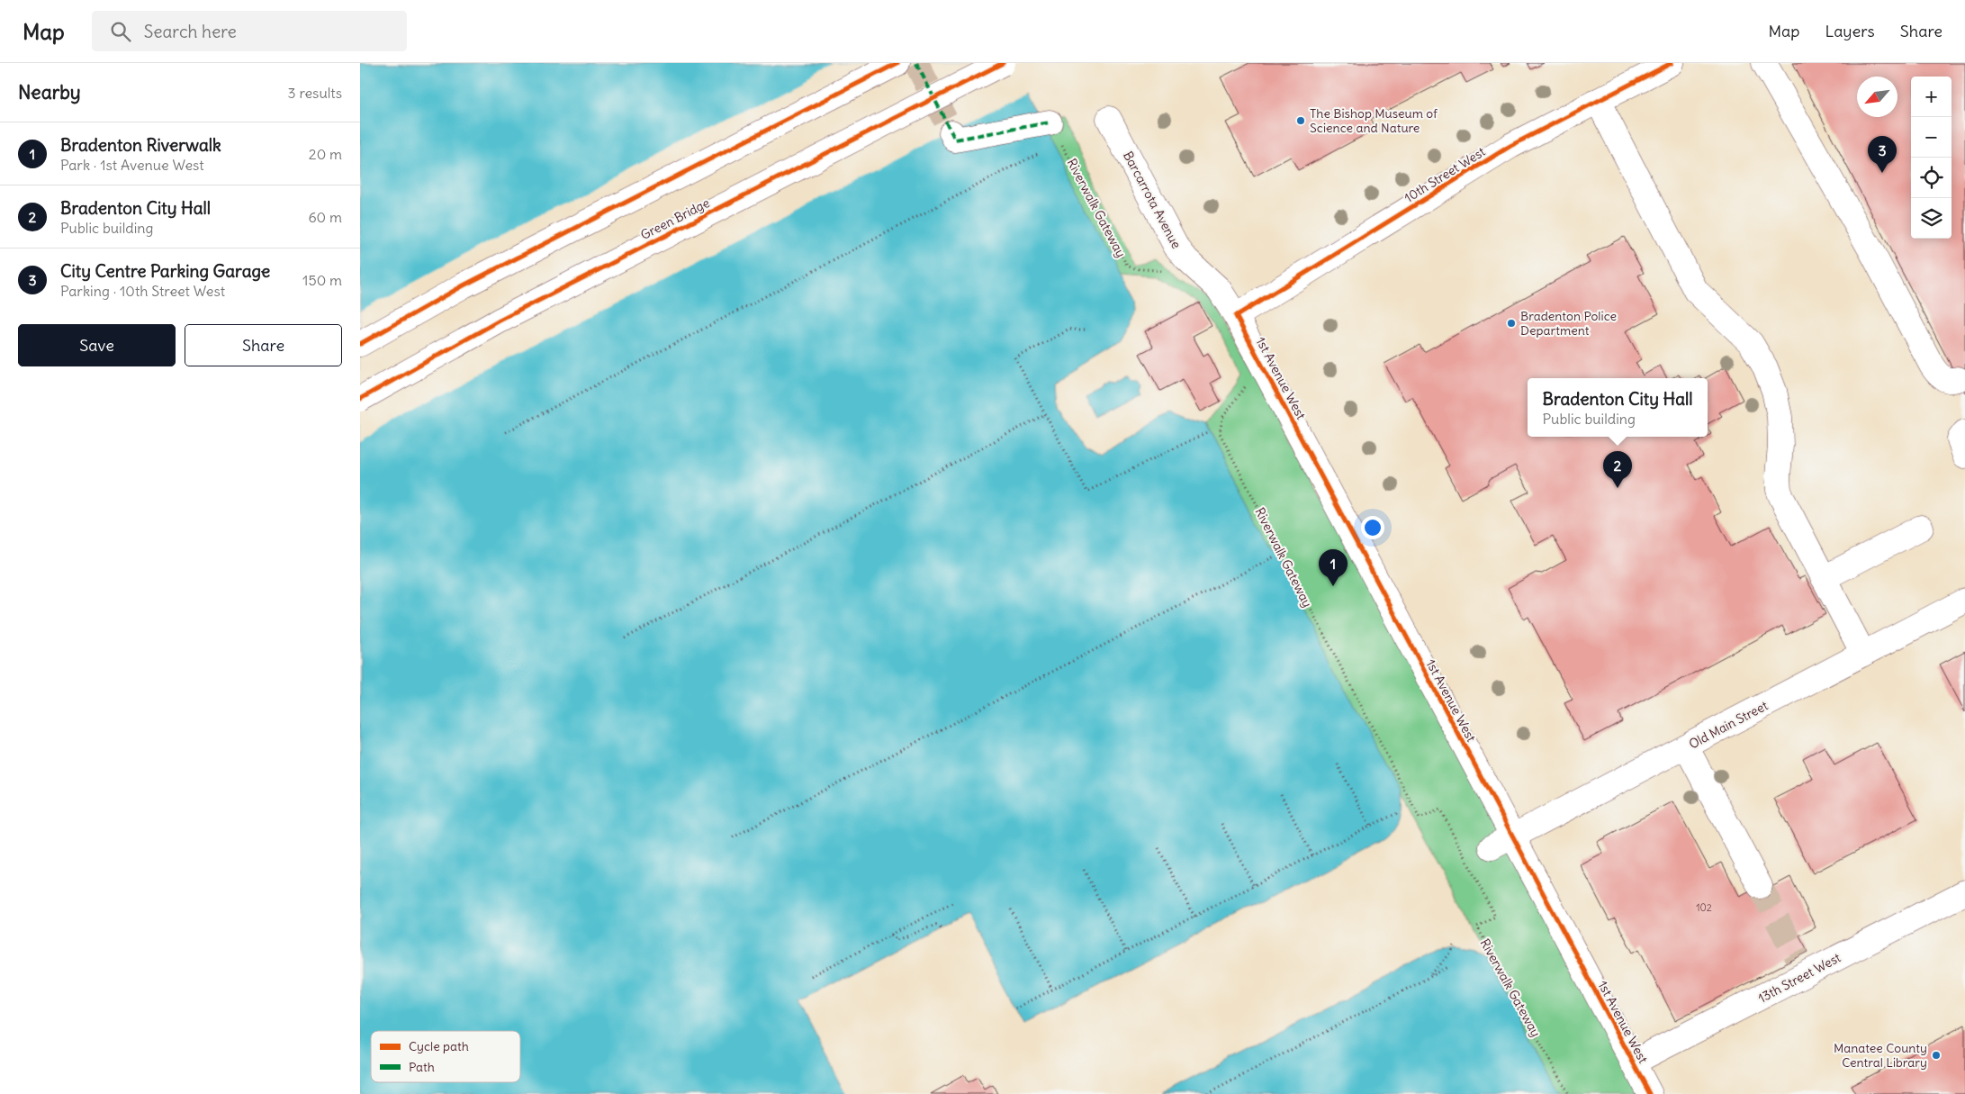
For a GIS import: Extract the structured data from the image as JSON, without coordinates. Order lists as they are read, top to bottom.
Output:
{
  "streets": {
    "street": [
      "10th Street West",
      "Barcarrota Avenue",
      "Green Bridge",
      "1st Avenue West",
      "Old Main Street",
      "13th Street West"
    ],
    "path": ["Riverwalk Gateway"]
  },
  "crossings": [
    ["10th Street West", "Barcarrota Avenue"],
    ["10th Street West", "1st Avenue West"],
    ["Barcarrota Avenue", "1st Avenue West"],
    ["1st Avenue West", "Old Main Street"],
    ["1st Avenue West", "13th Street West"]
  ],
  "places": ["The Bishop Museum of Science and Nature", "Bradenton Police Department", "Manatee County Central Library"],
  "house_numbers": ["102"],
  "legend": ["Cycle path", "Path"],
  "north": "bottom left",
  "page": {
    "header": "Map",
    "search": "Search here",
    "nav": ["Map", "Layers", "Share"],
    "heading": ["Nearby", "3 results"],
    "map_buttons": ["+", "−"],
    "list": [
      {
        "mark": "1",
        "name": "Bradenton Riverwalk",
        "note": "Park · 1st Avenue West",
        "value": "20 m"
      },
      {
        "mark": "2",
        "name": "Bradenton City Hall",
        "note": "Public building",
        "value": "60 m"
      },
      {
        "mark": "3",
        "name": "City Centre Parking Garage",
        "note": "Parking · 10th Street West",
        "value": "150 m"
      }
    ],
    "pins": ["3", "2", "1"],
    "buttons": ["Save", "Share"],
    "popup": ["Bradenton City Hall", "Public building"]
  }
}
